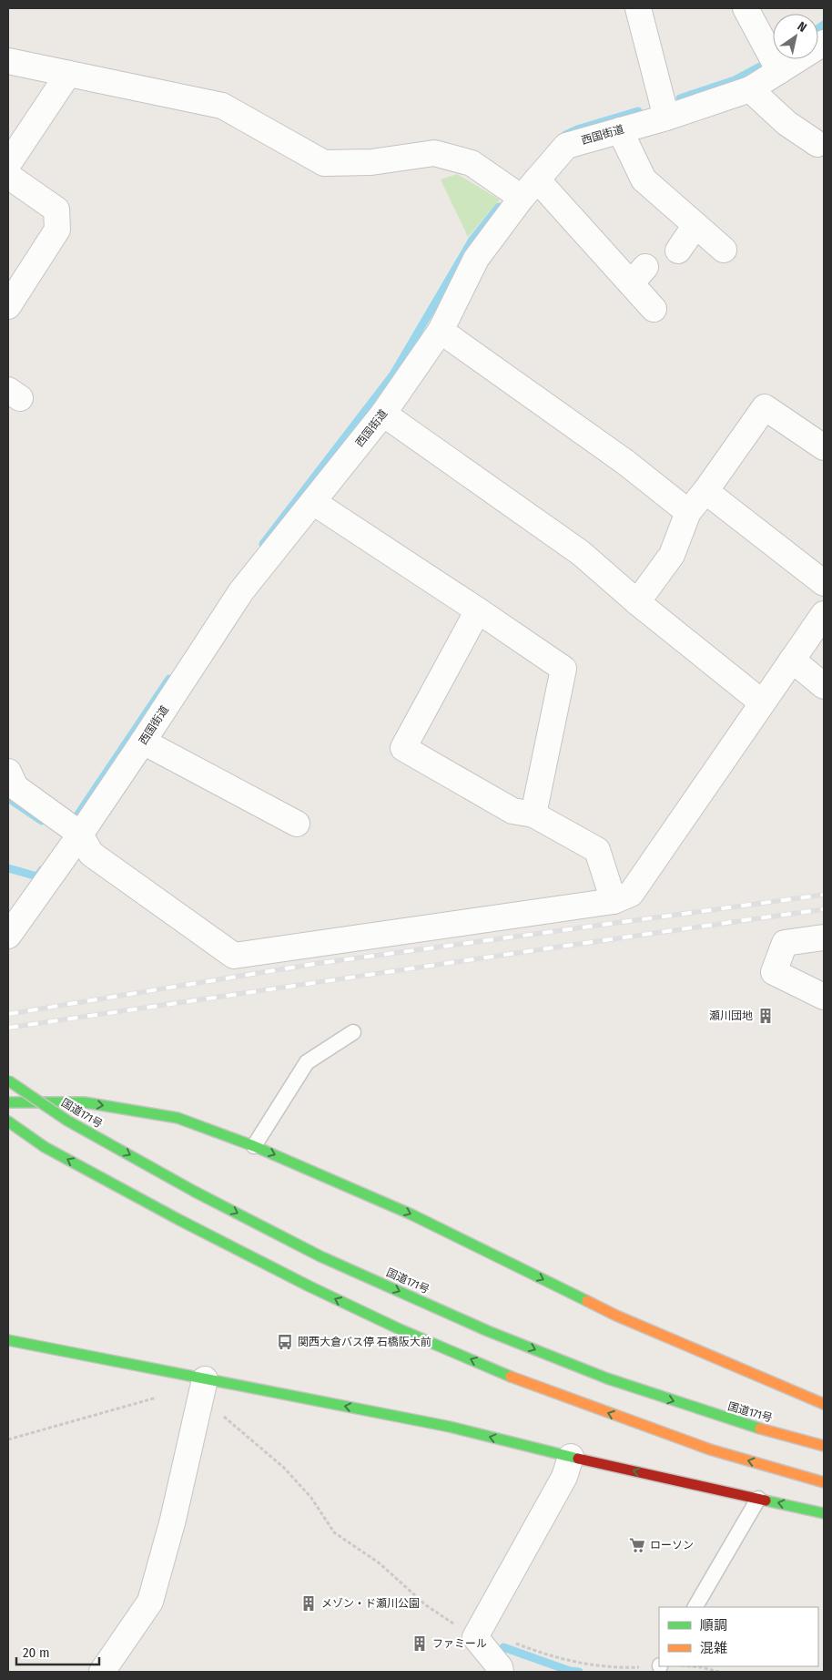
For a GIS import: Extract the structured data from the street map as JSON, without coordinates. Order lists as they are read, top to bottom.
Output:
{
  "streets": {
    "highway": ["国道171号"],
    "street": ["西国街道"]
  },
  "places": {
    "building": ["瀬川団地", "メゾン・ド瀬川公園", "ファミール"],
    "bus stop": ["関西大倉バス停 石橋阪大前"],
    "supermarket": ["ローソン"]
  },
  "legend": ["順調", "混雑"],
  "scale_bar": "20 m",
  "north": "top right"
}
